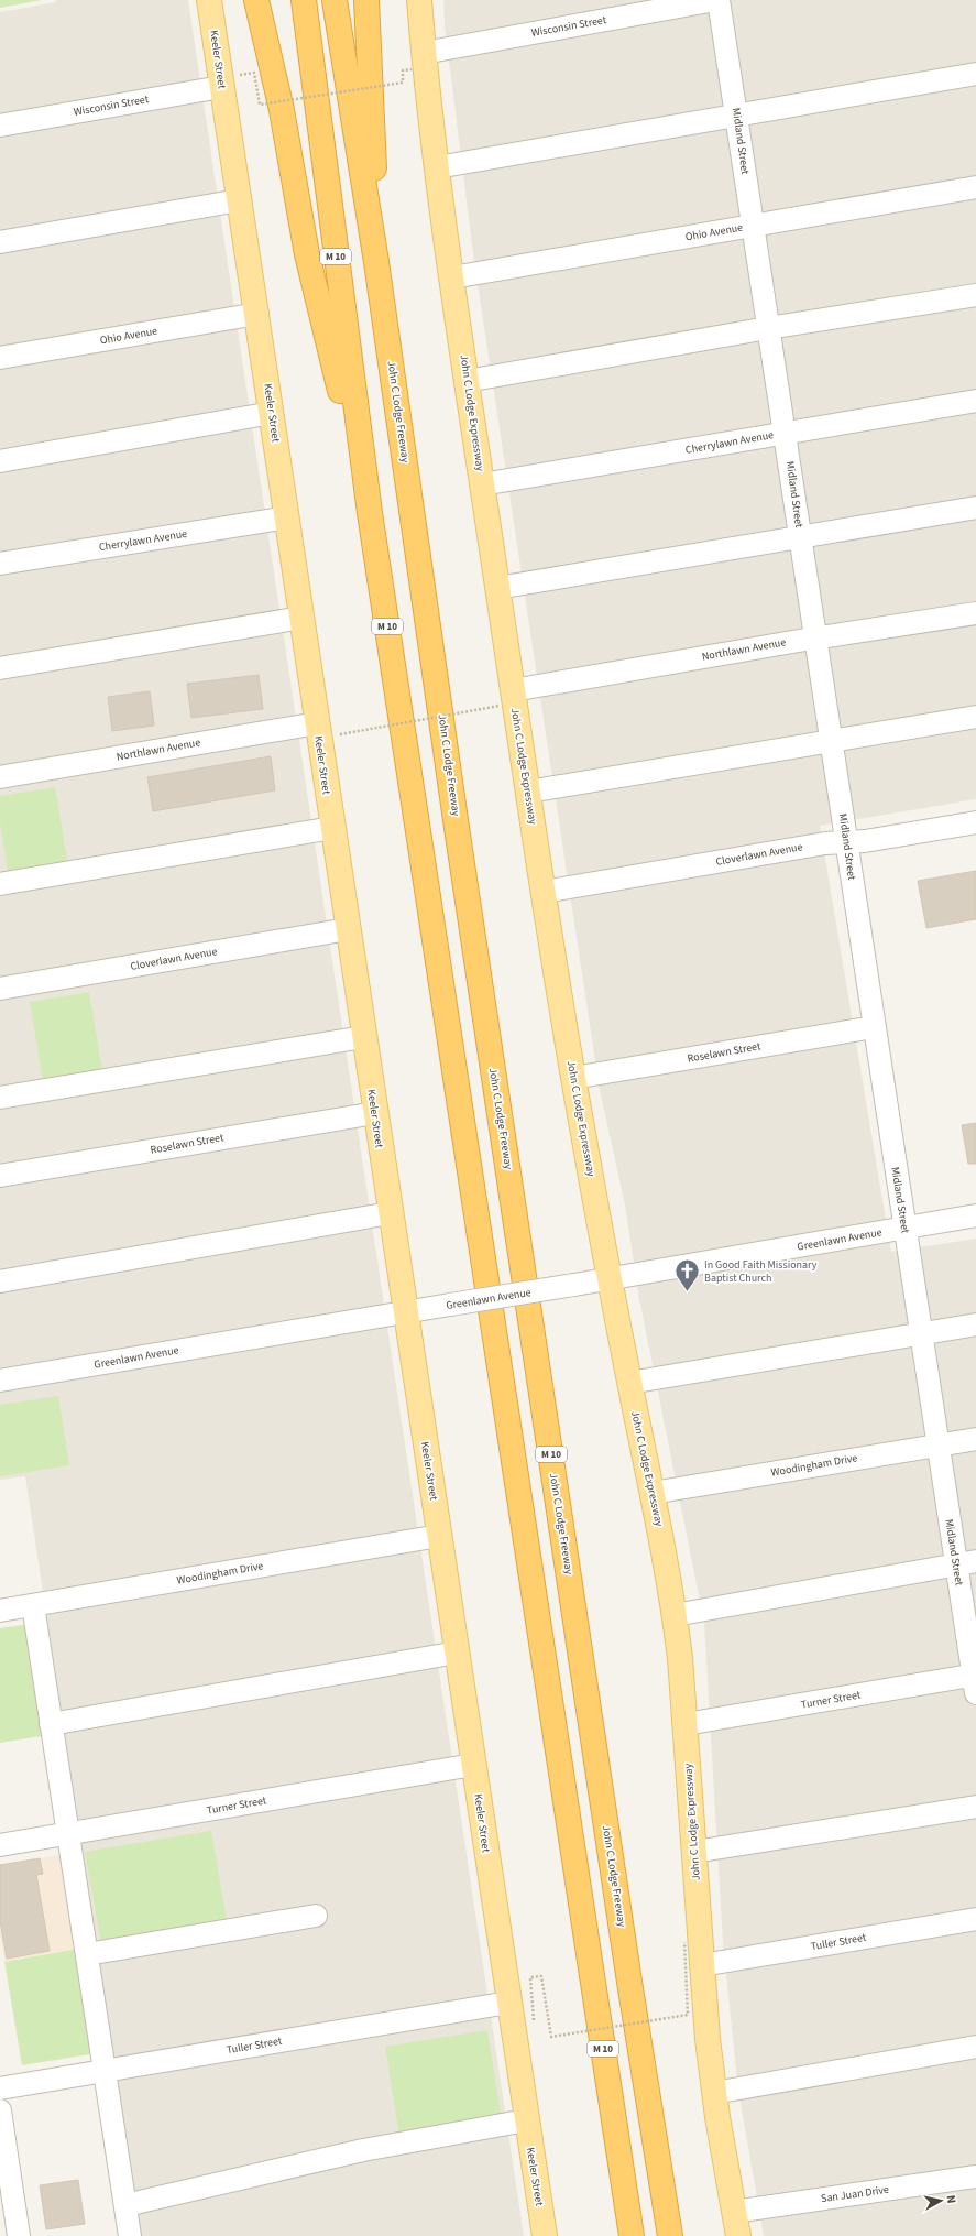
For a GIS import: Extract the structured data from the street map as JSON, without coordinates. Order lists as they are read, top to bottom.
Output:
{
  "streets": {
    "highway": ["M 10", "John C Lodge Freeway"],
    "main road": ["Keeler Street", "John C Lodge Expressway"],
    "street": [
      "Wisconsin Street",
      "Midland Street",
      "Ohio Avenue",
      "Cherrylawn Avenue",
      "Northlawn Avenue",
      "Cloverlawn Avenue",
      "Roselawn Street",
      "Greenlawn Avenue",
      "Woodingham Drive",
      "Turner Street",
      "Tuller Street",
      "San Juan Drive"
    ]
  },
  "crossings": [
    ["Wisconsin Street", "Keeler Street"],
    ["Wisconsin Street", "Midland Street"],
    ["Wisconsin Street", "John C Lodge Expressway"],
    ["Keeler Street", "Ohio Avenue"],
    ["Keeler Street", "Cherrylawn Avenue"],
    ["Keeler Street", "Northlawn Avenue"],
    ["Keeler Street", "Cloverlawn Avenue"],
    ["Keeler Street", "Roselawn Street"],
    ["Keeler Street", "Greenlawn Avenue"],
    ["Keeler Street", "Woodingham Drive"],
    ["Keeler Street", "Turner Street"],
    ["Keeler Street", "Tuller Street"],
    ["Midland Street", "Ohio Avenue"],
    ["Midland Street", "Cherrylawn Avenue"],
    ["Midland Street", "Northlawn Avenue"],
    ["Midland Street", "Cloverlawn Avenue"],
    ["Midland Street", "Roselawn Street"],
    ["Midland Street", "Greenlawn Avenue"],
    ["Midland Street", "Woodingham Drive"],
    ["Midland Street", "Turner Street"],
    ["Ohio Avenue", "John C Lodge Expressway"],
    ["John C Lodge Expressway", "Cherrylawn Avenue"],
    ["John C Lodge Expressway", "Northlawn Avenue"],
    ["John C Lodge Expressway", "Cloverlawn Avenue"],
    ["John C Lodge Expressway", "Roselawn Street"],
    ["John C Lodge Expressway", "Greenlawn Avenue"],
    ["John C Lodge Expressway", "Woodingham Drive"],
    ["John C Lodge Expressway", "Turner Street"],
    ["John C Lodge Expressway", "Tuller Street"],
    ["John C Lodge Expressway", "San Juan Drive"]
  ],
  "places": {
    "church": ["In Good Faith Missionary Baptist Church"]
  },
  "north": "right"
}
